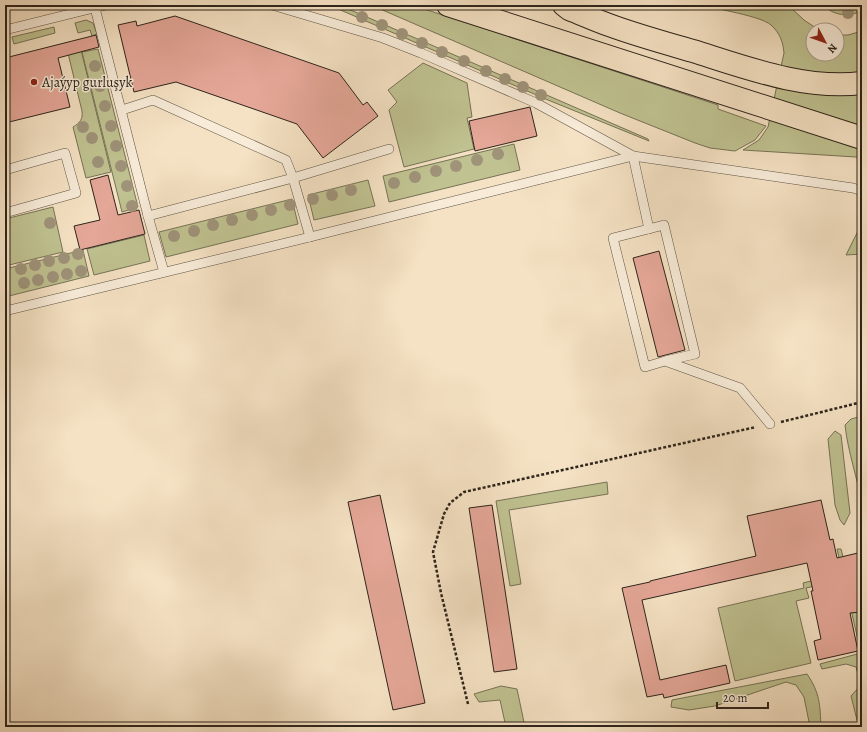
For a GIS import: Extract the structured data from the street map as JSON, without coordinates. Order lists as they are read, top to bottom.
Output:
{
  "places": ["Ajaýyp gurluşyk"],
  "scale_bar": "20 m",
  "north": "bottom right"
}
